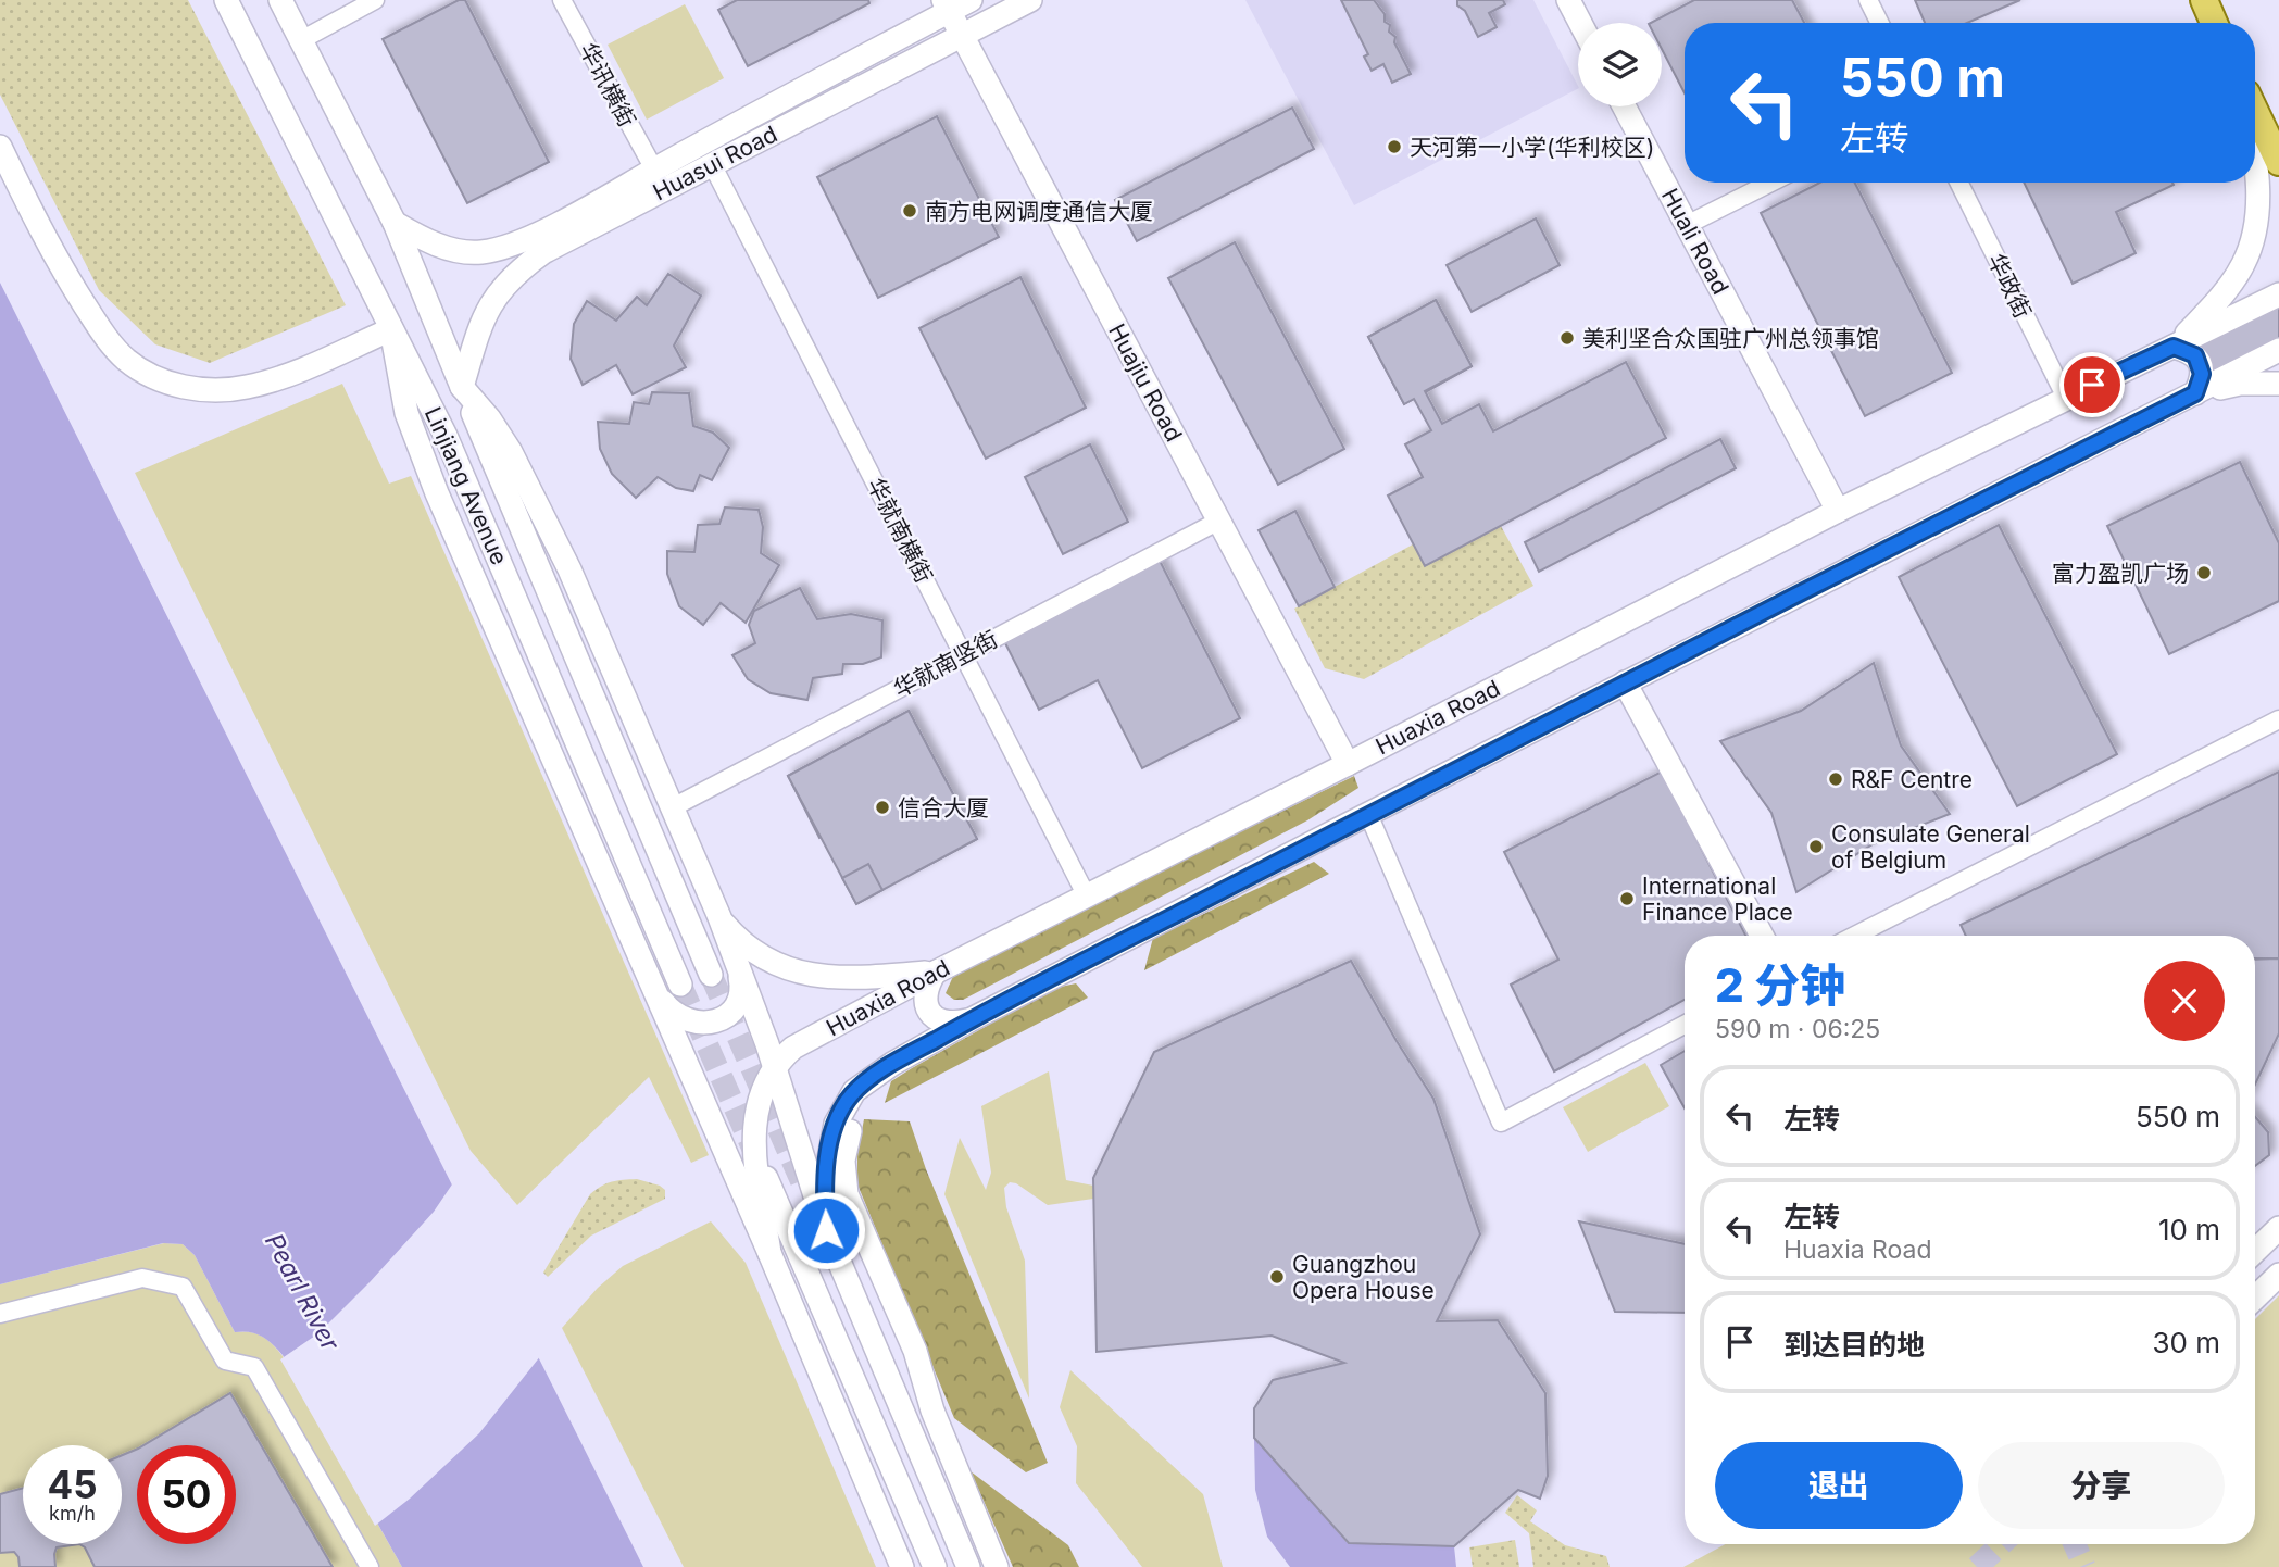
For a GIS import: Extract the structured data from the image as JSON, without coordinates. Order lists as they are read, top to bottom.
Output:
{
  "streets": {
    "main road": [
      "Huasui Road",
      "Huali Road",
      "Huajiu Road",
      "Linjiang Avenue",
      "Huaxia Road"
    ],
    "street": [
      "华讯横街",
      "华政街",
      "华就南横街",
      "华就南竖街"
    ]
  },
  "crossings": [
    ["华讯横街", "Huasui Road"],
    ["Huasui Road", "Huajiu Road"],
    ["Huasui Road", "Linjiang Avenue"],
    ["Huasui Road", "华就南横街"],
    ["Huali Road", "Huaxia Road"],
    ["华政街", "Huaxia Road"],
    ["Huajiu Road", "华就南竖街"],
    ["Huajiu Road", "Huaxia Road"],
    ["华就南横街", "华就南竖街"],
    ["华就南横街", "Huaxia Road"]
  ],
  "water": ["Pearl River"],
  "places": [
    "天河第一小学(华利校区)",
    "南方电网调度通信大厦",
    "美利坚合众国驻广州总领事馆",
    "富力盈凯广场",
    "R&F Centre",
    "信合大厦",
    "Consulate General of Belgium",
    "International Finance Place",
    "Guangzhou Opera House"
  ],
  "page": {
    "turn": ["550 m", "左转"],
    "heading": ["2 分钟", "590 m · 06:25"],
    "list": [
      {
        "name": "左转",
        "value": "550 m"
      },
      {
        "name": "左转",
        "note": "Huaxia Road",
        "value": "10 m"
      },
      {
        "name": "到达目的地",
        "value": "30 m"
      }
    ],
    "buttons": ["退出", "分享"],
    "speed": "45 km/h",
    "limit": "50"
  }
}
